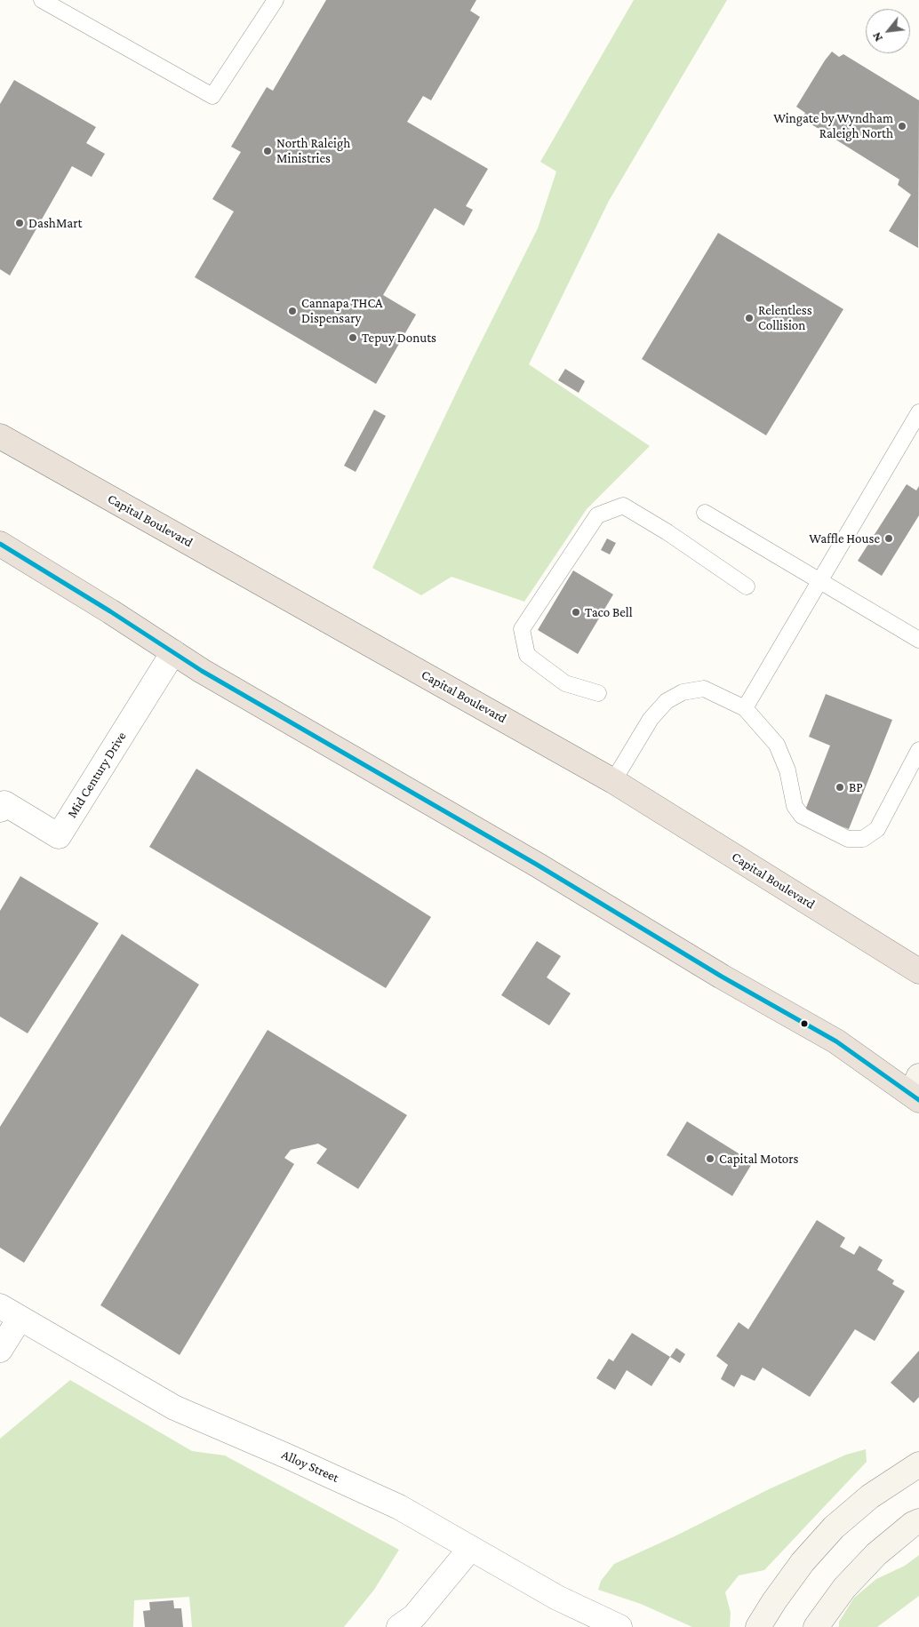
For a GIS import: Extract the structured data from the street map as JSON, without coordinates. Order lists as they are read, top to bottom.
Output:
{
  "streets": {
    "highway": ["Capital Boulevard"],
    "street": ["Mid Century Drive", "Alloy Street"]
  },
  "places": [
    "Wingate by Wyndham Raleigh North",
    "North Raleigh Ministries",
    "DashMart",
    "Cannapa THCA Dispensary",
    "Relentless Collision",
    "Tepuy Donuts",
    "Waffle House",
    "Taco Bell",
    "BP",
    "Capital Motors"
  ],
  "north": "bottom left"
}
